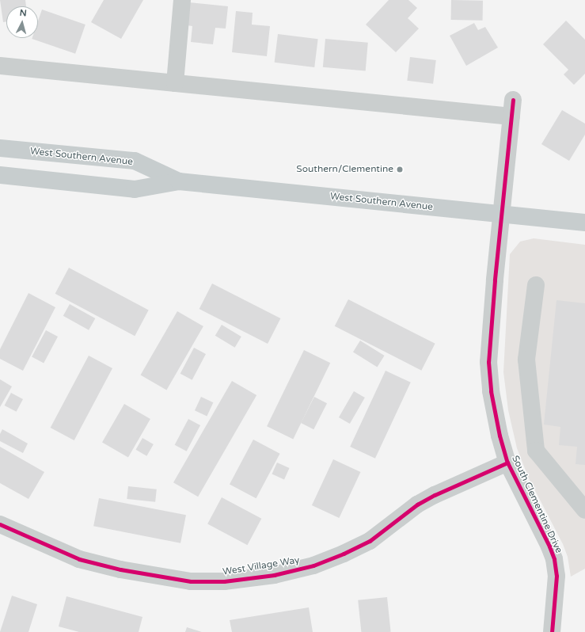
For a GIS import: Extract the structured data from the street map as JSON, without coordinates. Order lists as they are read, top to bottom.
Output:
{
  "streets": {
    "main road": ["West Southern Avenue"],
    "street": ["South Clementine Drive", "West Village Way"]
  },
  "crossings": [
    ["West Southern Avenue", "South Clementine Drive"],
    ["South Clementine Drive", "West Village Way"]
  ],
  "places": ["Southern/Clementine"],
  "north": "top"
}
